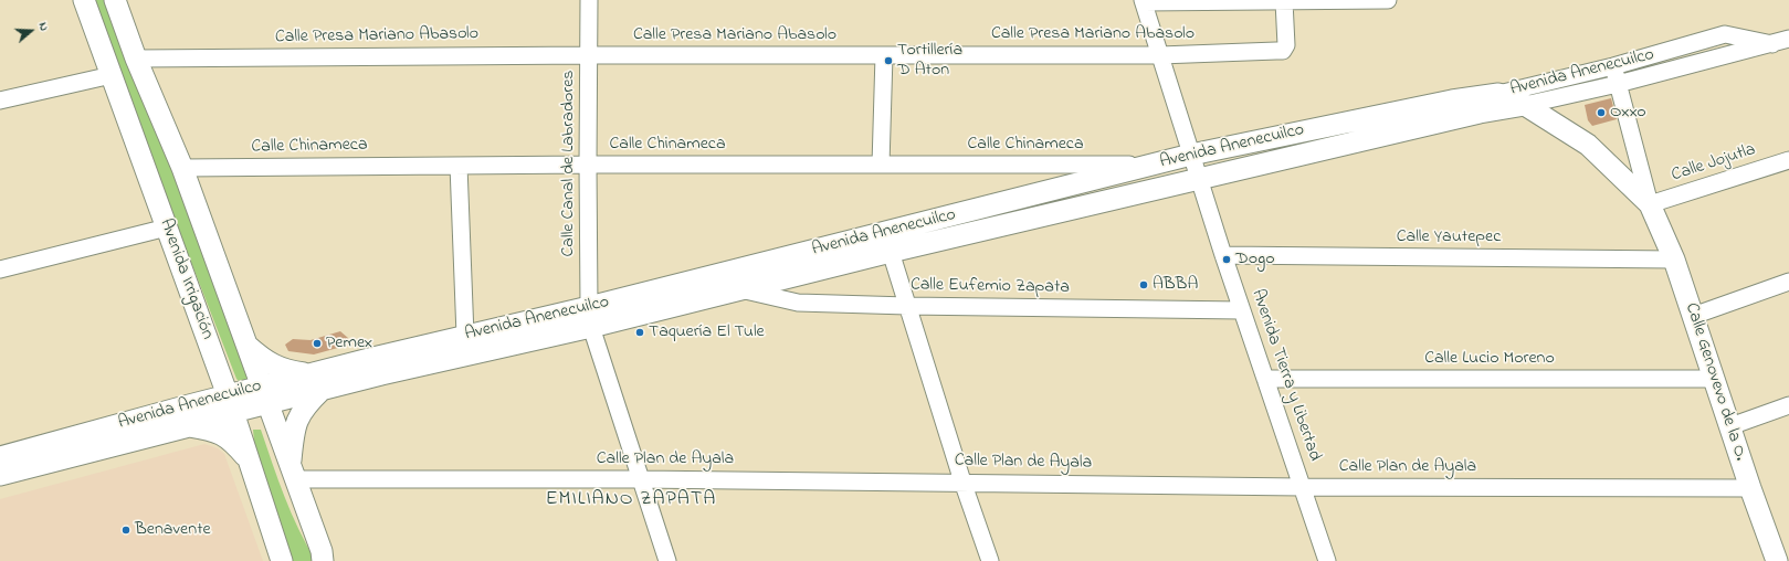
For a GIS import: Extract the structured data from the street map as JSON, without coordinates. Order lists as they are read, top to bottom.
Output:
{
  "streets": {
    "main road": ["Avenida Anenecuilco", "Avenida Irrigación", "Calle Genovevo de la O."],
    "street": [
      "Calle Presa Mariano Abasolo",
      "Calle Chinameca",
      "Calle Canal de Labradores",
      "Calle Jojutla",
      "Calle Yautepec",
      "Calle Eufemio Zapata",
      "Calle Lucio Moreno",
      "Avenida Tierra y Libertad",
      "Calle Plan de Ayala"
    ]
  },
  "crossings": [
    ["Calle Presa Mariano Abasolo", "Calle Canal de Labradores"],
    ["Calle Presa Mariano Abasolo", "Avenida Irrigación"],
    ["Calle Presa Mariano Abasolo", "Avenida Tierra y Libertad"],
    ["Avenida Anenecuilco", "Calle Chinameca"],
    ["Avenida Anenecuilco", "Calle Canal de Labradores"],
    ["Avenida Anenecuilco", "Avenida Irrigación"],
    ["Avenida Anenecuilco", "Calle Eufemio Zapata"],
    ["Avenida Anenecuilco", "Avenida Tierra y Libertad"],
    ["Avenida Anenecuilco", "Calle Genovevo de la O."],
    ["Calle Chinameca", "Calle Canal de Labradores"],
    ["Calle Chinameca", "Avenida Irrigación"],
    ["Calle Canal de Labradores", "Calle Plan de Ayala"],
    ["Calle Jojutla", "Calle Genovevo de la O."],
    ["Calle Yautepec", "Avenida Tierra y Libertad"],
    ["Calle Yautepec", "Calle Genovevo de la O."],
    ["Avenida Irrigación", "Calle Plan de Ayala"],
    ["Calle Eufemio Zapata", "Avenida Tierra y Libertad"],
    ["Calle Lucio Moreno", "Avenida Tierra y Libertad"],
    ["Calle Lucio Moreno", "Calle Genovevo de la O."],
    ["Avenida Tierra y Libertad", "Calle Plan de Ayala"],
    ["Calle Genovevo de la O.", "Calle Plan de Ayala"]
  ],
  "districts": ["EMILIANO ZAPATA"],
  "places": [
    "Tortillería D Aton",
    "Oxxo",
    "Dogo",
    "ABBA",
    "Taquería El Tule",
    "Pemex",
    "Benavente"
  ],
  "north": "right"
}
